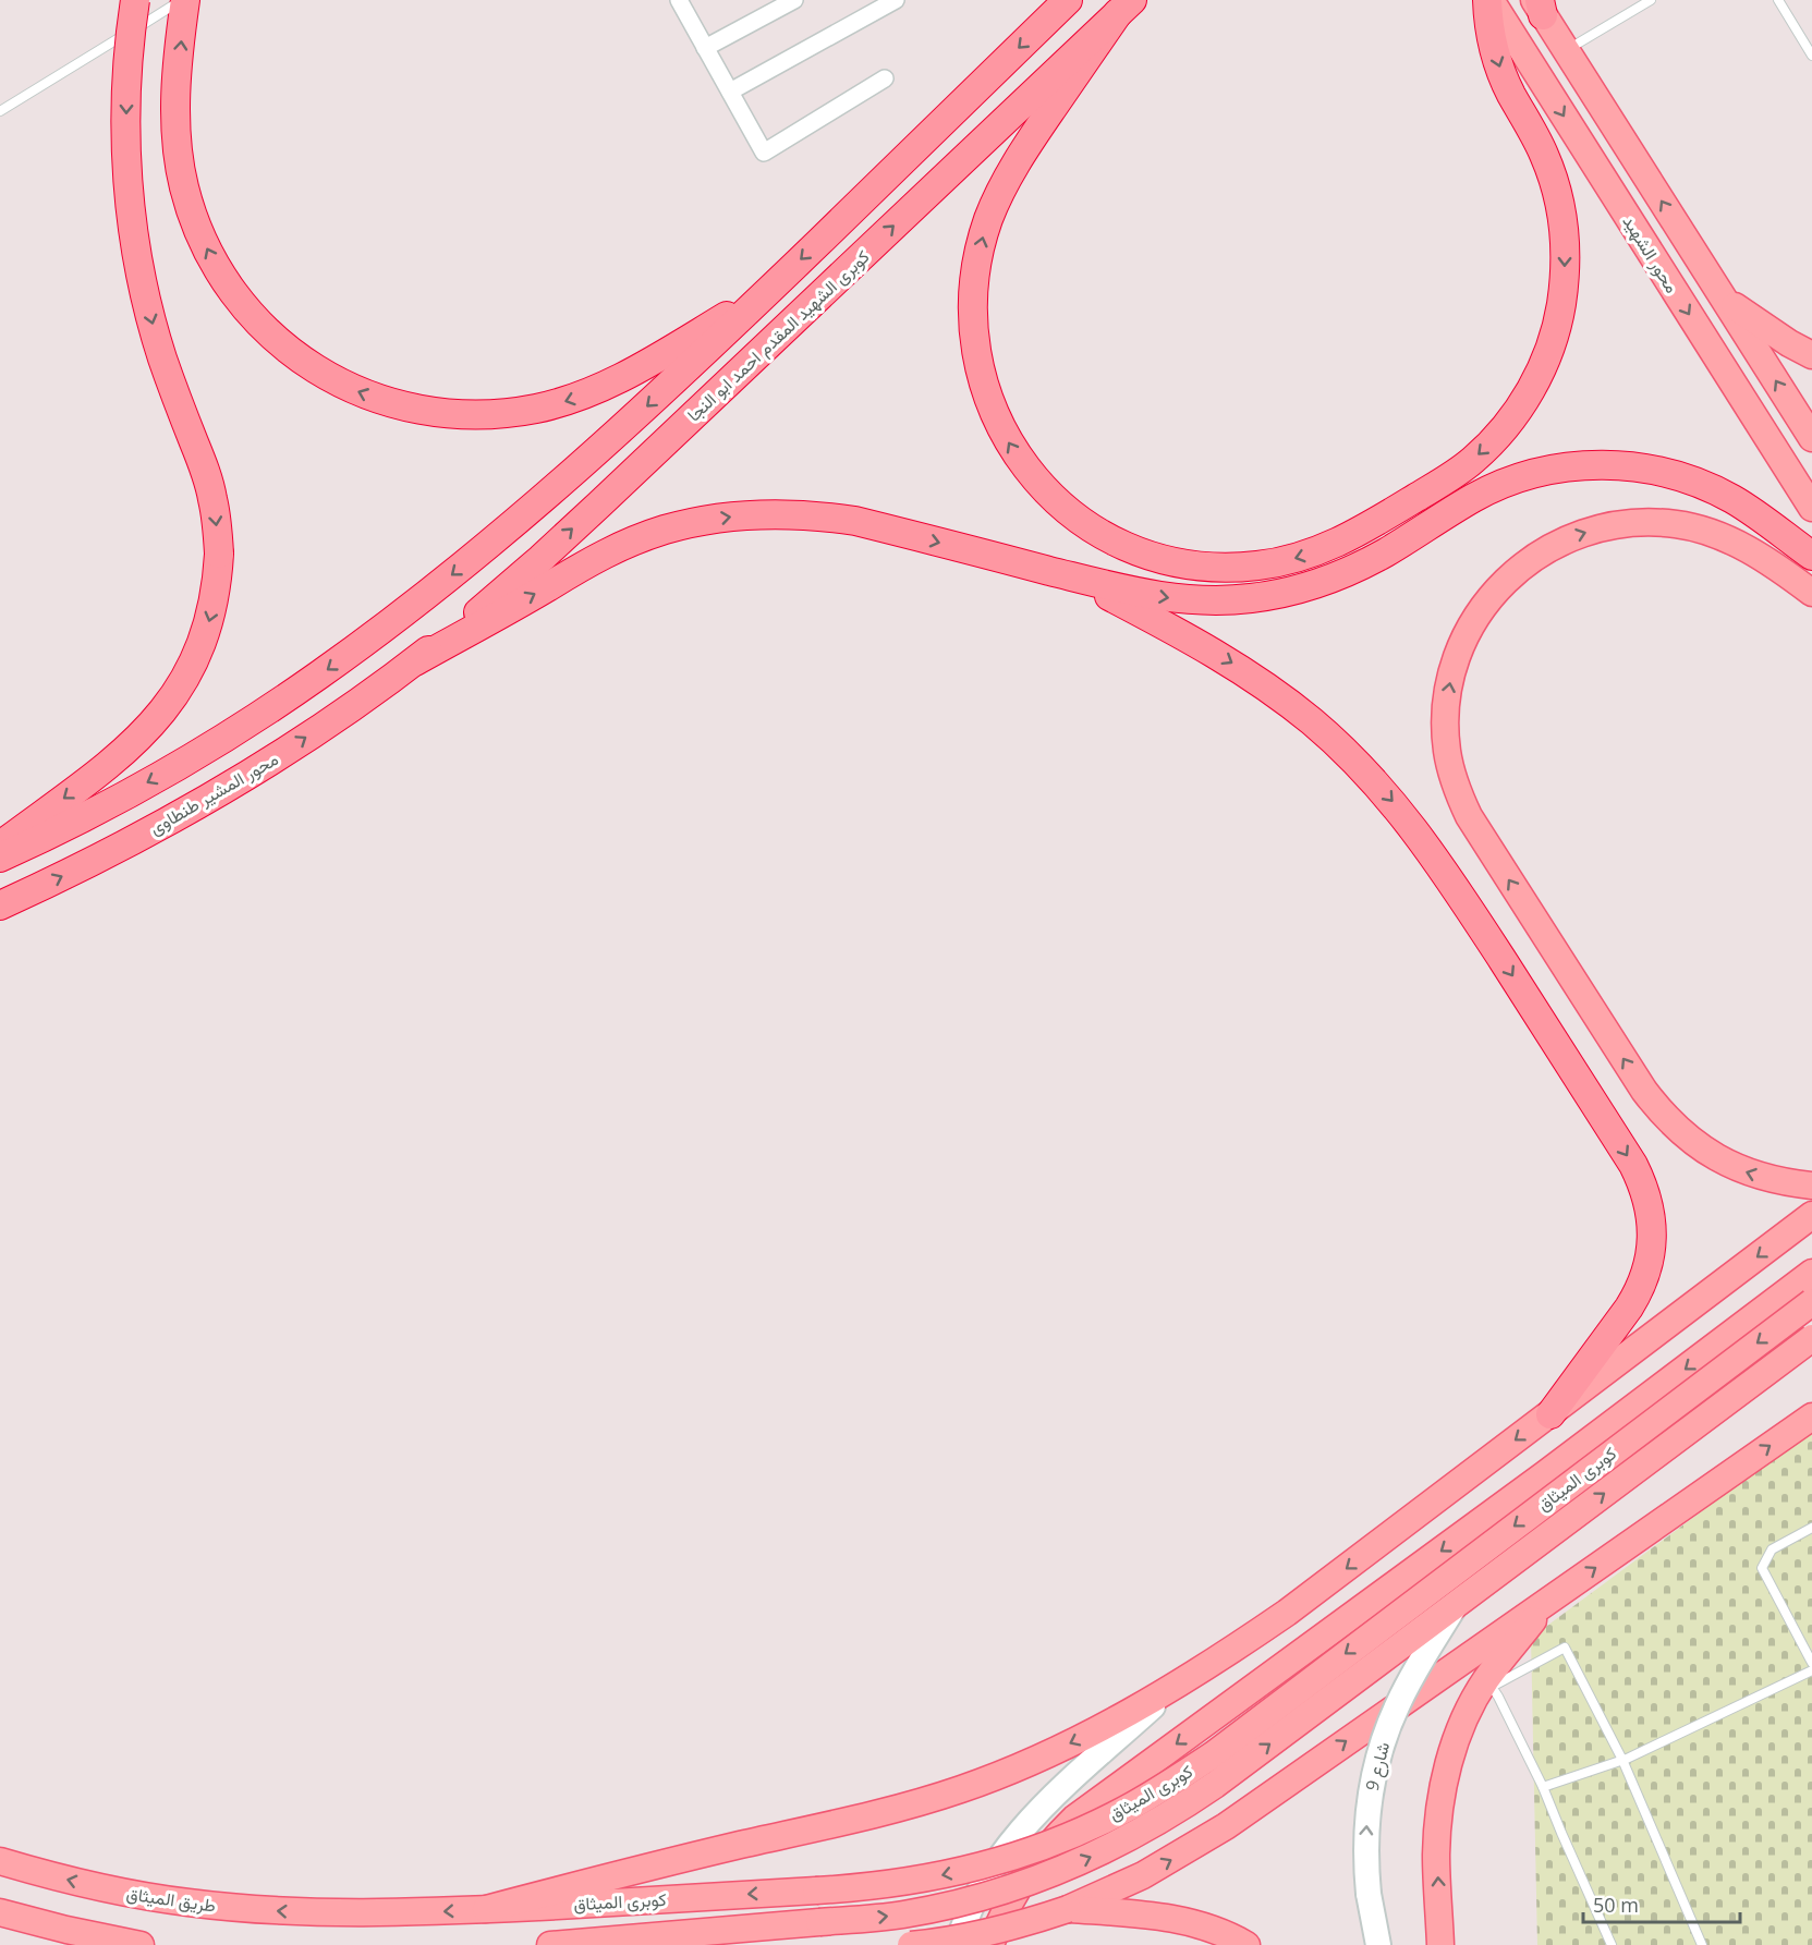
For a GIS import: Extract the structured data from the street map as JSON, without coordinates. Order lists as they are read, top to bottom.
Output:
{
  "streets": {
    "highway": ["كوبرى الشهيد المقدم احمد ابو النجا", "محور المشير طنطاوى"],
    "main road": [
      "محور الشهيد",
      "كوبرى الميثاق",
      "شارع 9",
      "طريق الميثاق"
    ]
  },
  "crossings": [
    ["كوبرى الشهيد المقدم احمد ابو النجا", "محور المشير طنطاوى"],
    ["كوبرى الميثاق", "شارع 9"],
    ["كوبرى الميثاق", "طريق الميثاق"]
  ],
  "one_way": ["محور المشير طنطاوى"],
  "scale_bar": "50 m"
}
